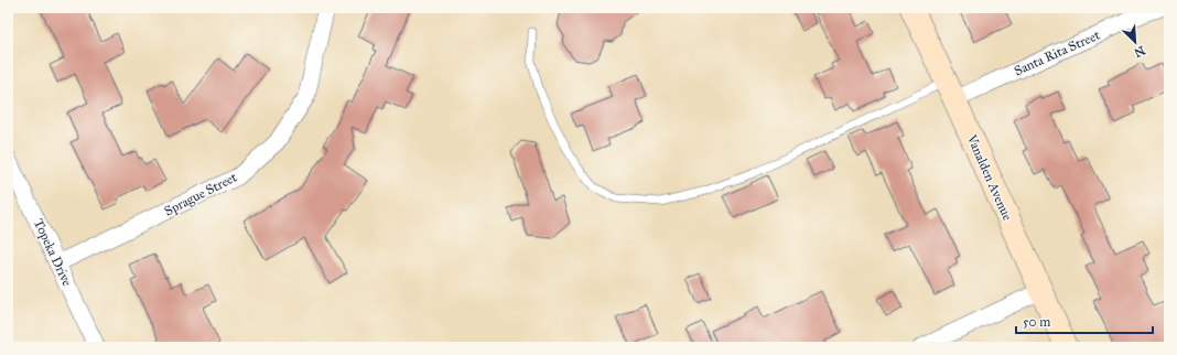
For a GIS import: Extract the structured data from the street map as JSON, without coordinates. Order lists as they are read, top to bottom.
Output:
{
  "streets": {
    "main road": ["Vanalden Avenue"],
    "street": ["Santa Rita Street", "Sprague Street", "Topeka Drive"]
  },
  "crossings": [
    ["Santa Rita Street", "Vanalden Avenue"],
    ["Sprague Street", "Topeka Drive"]
  ],
  "scale_bar": "50 m",
  "north": "bottom right"
}
